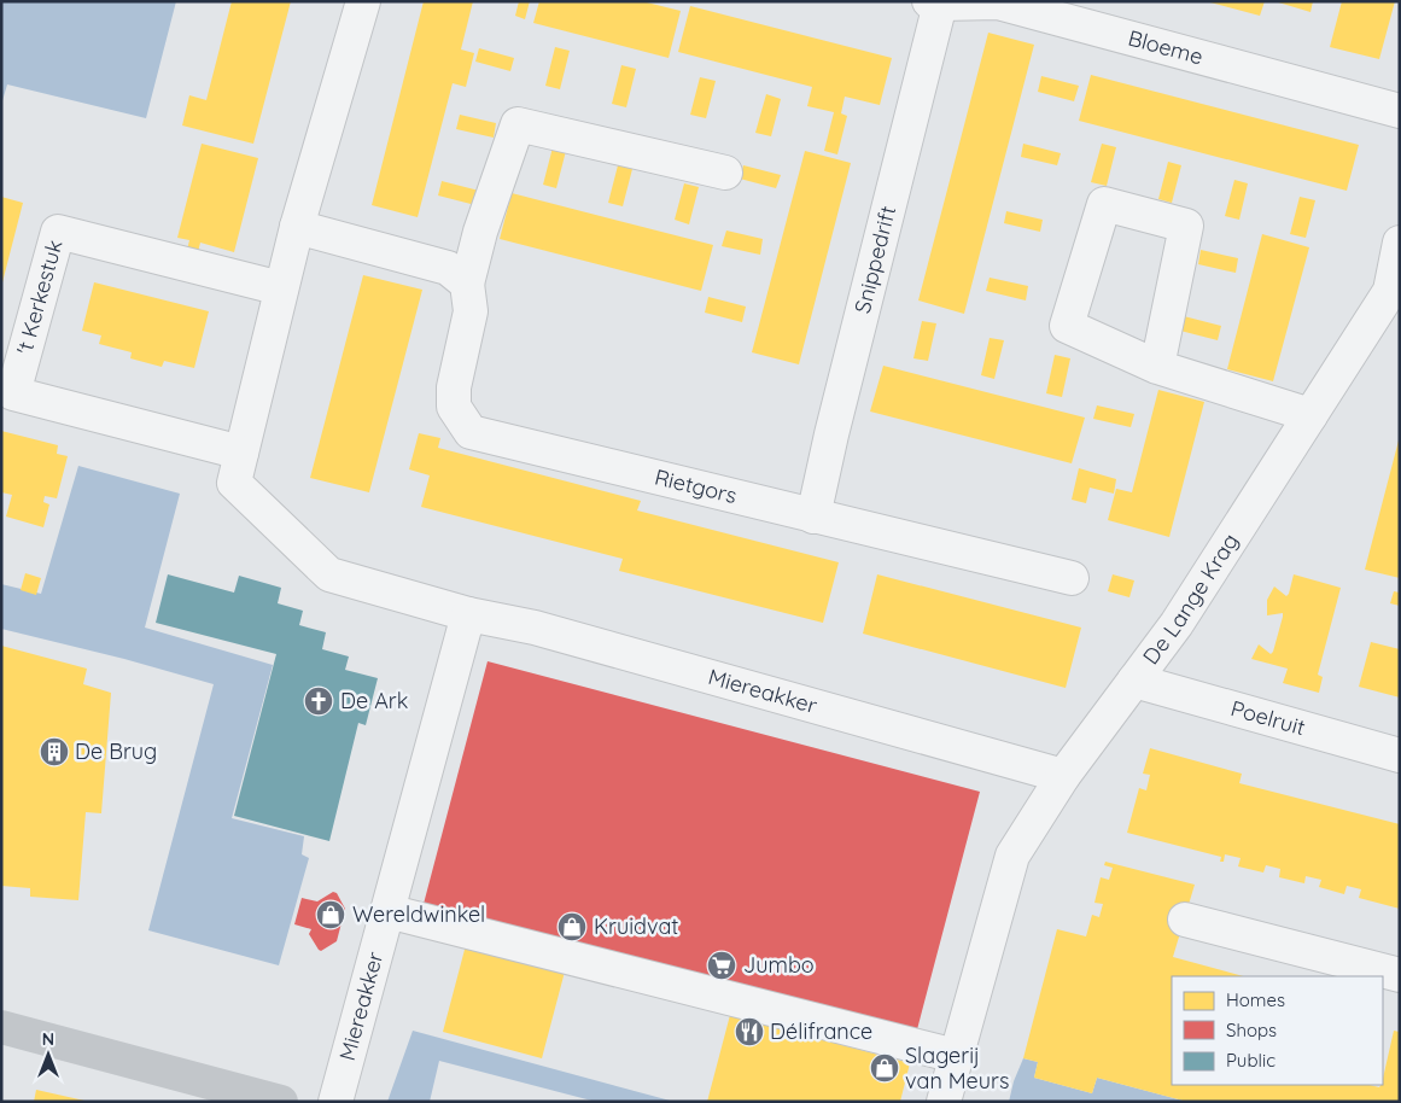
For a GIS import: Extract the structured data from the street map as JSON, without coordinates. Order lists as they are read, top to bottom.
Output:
{
  "streets": {
    "street": [
      "Bloeme",
      "Snippedrift",
      "'t Kerkestuk",
      "Rietgors",
      "De Lange Krag",
      "Miereakker",
      "Poelruit"
    ]
  },
  "crossings": [
    ["Bloeme", "Snippedrift"],
    ["Snippedrift", "Rietgors"],
    ["De Lange Krag", "Miereakker"],
    ["De Lange Krag", "Poelruit"]
  ],
  "places": {
    "church": ["De Ark"],
    "building": ["De Brug"],
    "shop": ["Wereldwinkel", "Kruidvat", "Slagerij van Meurs"],
    "supermarket": ["Jumbo"],
    "restaurant": ["Délifrance"]
  },
  "legend": ["Homes", "Shops", "Public"],
  "north": "top"
}
